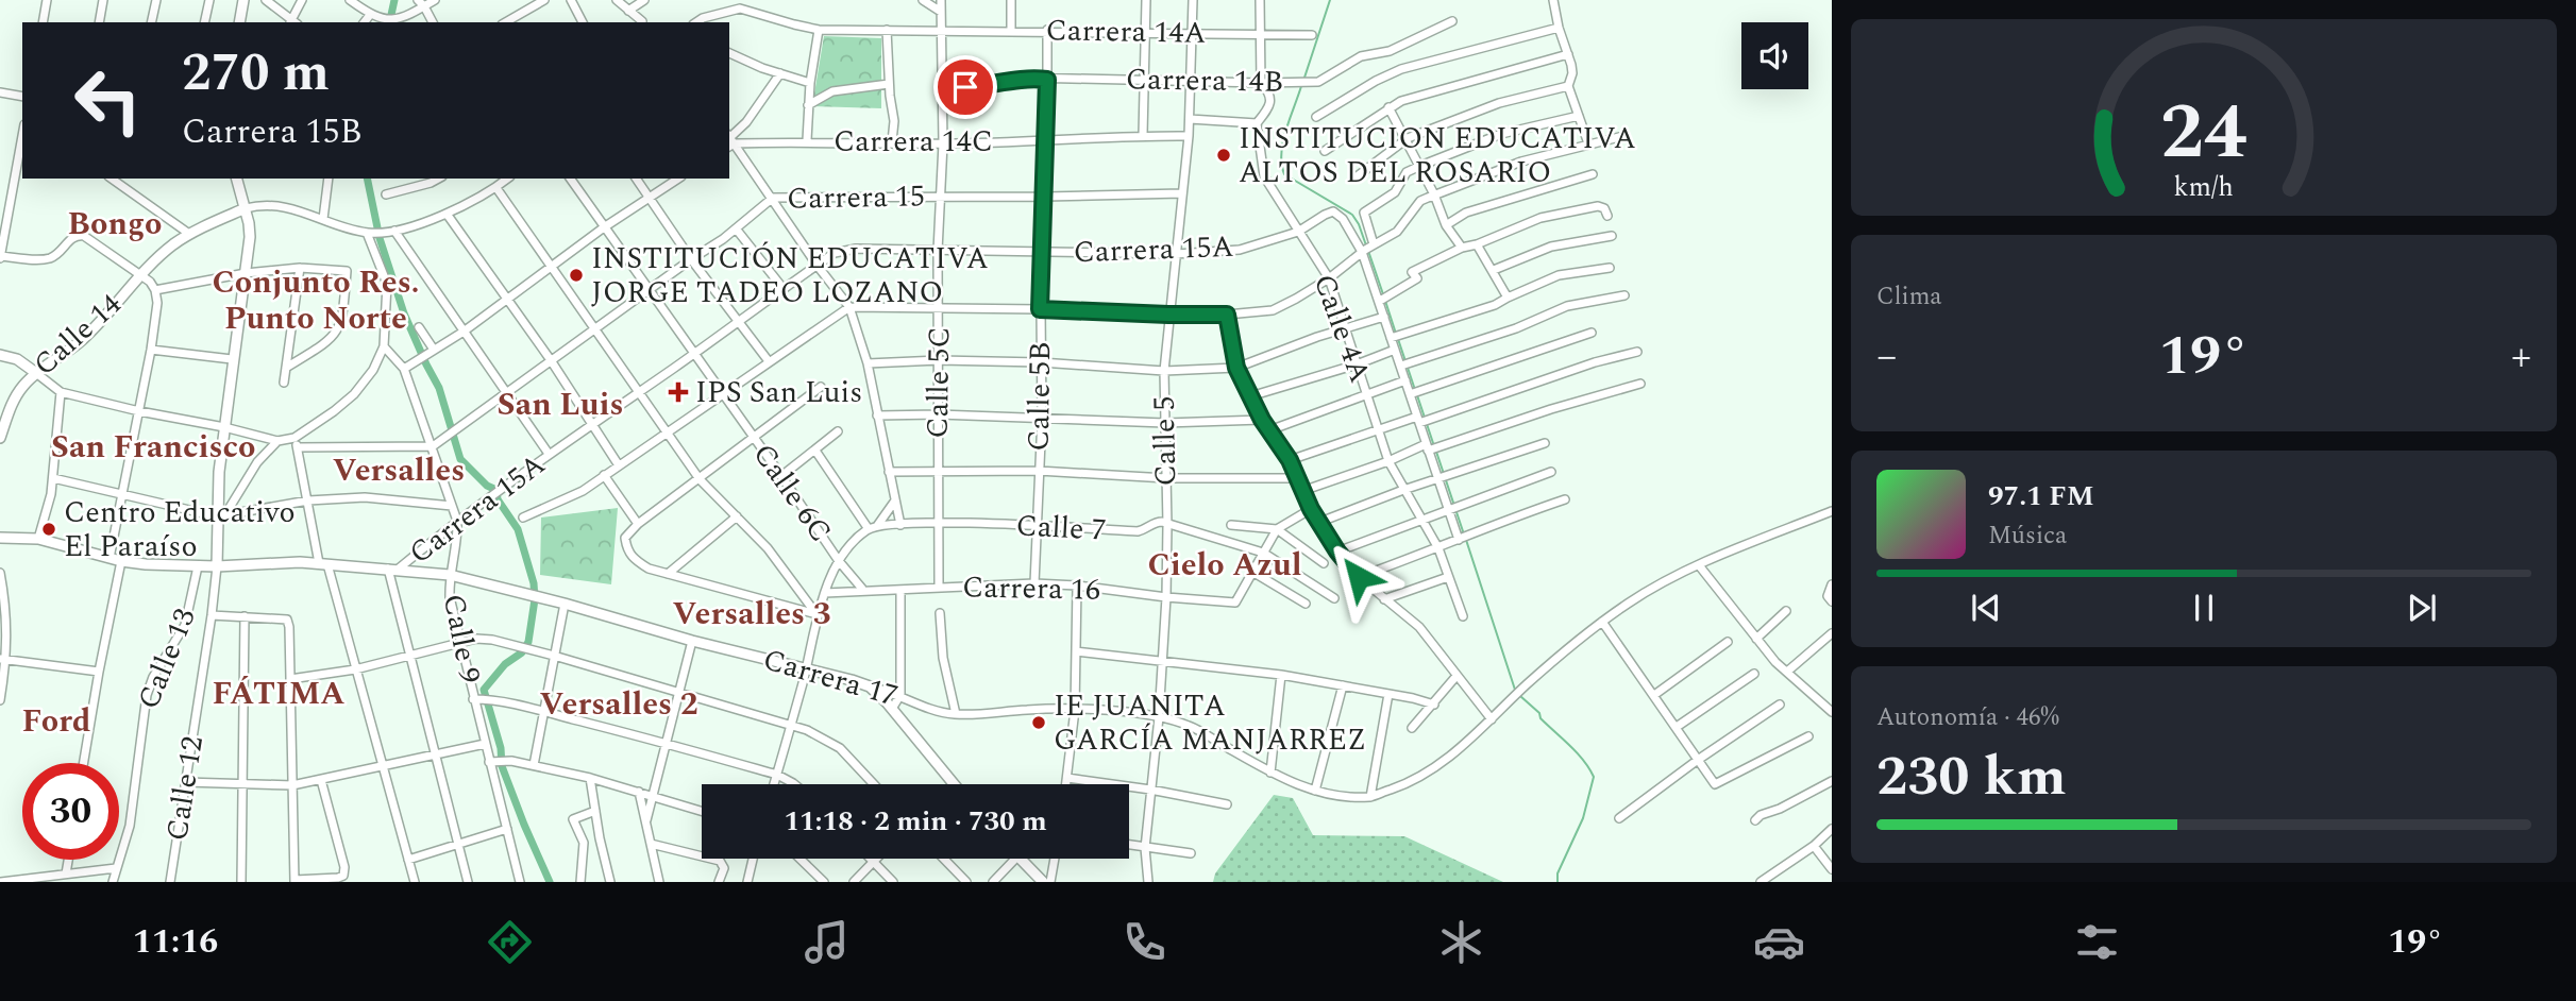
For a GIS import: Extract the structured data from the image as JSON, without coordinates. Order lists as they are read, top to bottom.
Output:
{
  "streets": {
    "street": [
      "Carrera 14A",
      "Carrera 14B",
      "Carrera 14C",
      "Carrera 15",
      "Carrera 15A",
      "Calle 4A",
      "Calle 14",
      "Calle 5C",
      "Calle 5B",
      "Calle 5",
      "Calle 6C",
      "Calle 7",
      "Carrera 16",
      "Calle 9",
      "Calle 13",
      "Carrera 17",
      "Calle 12"
    ]
  },
  "crossings": [
    ["Carrera 14A", "Calle 4A"],
    ["Carrera 14A", "Calle 5C"],
    ["Carrera 14A", "Calle 5B"],
    ["Carrera 14A", "Calle 5"],
    ["Carrera 14B", "Calle 4A"],
    ["Carrera 14B", "Calle 5C"],
    ["Carrera 14B", "Calle 5B"],
    ["Carrera 14B", "Calle 5"],
    ["Carrera 14C", "Calle 5C"],
    ["Carrera 14C", "Calle 5B"],
    ["Carrera 14C", "Calle 5"],
    ["Carrera 15", "Calle 5C"],
    ["Carrera 15", "Calle 5B"],
    ["Carrera 15", "Calle 5"],
    ["Carrera 15", "Calle 6C"],
    ["Carrera 15", "Calle 9"],
    ["Carrera 15A", "Calle 4A"],
    ["Carrera 15A", "Calle 5C"],
    ["Carrera 15A", "Calle 5B"],
    ["Carrera 15A", "Calle 5"],
    ["Carrera 15A", "Calle 6C"],
    ["Carrera 15A", "Calle 9"],
    ["Carrera 15A", "Carrera 17"],
    ["Calle 14", "Calle 12"],
    ["Calle 5C", "Calle 7"],
    ["Calle 5C", "Carrera 16"],
    ["Calle 5B", "Calle 7"],
    ["Calle 5B", "Carrera 16"],
    ["Calle 5", "Calle 7"],
    ["Calle 5", "Carrera 16"],
    ["Calle 5", "Carrera 17"],
    ["Calle 6C", "Carrera 16"],
    ["Calle 9", "Carrera 17"],
    ["Calle 13", "Carrera 17"],
    ["Carrera 17", "Calle 12"]
  ],
  "districts": [
    "Bongo",
    "Conjunto Res. Punto Norte",
    "San Luis",
    "San Francisco",
    "Versalles",
    "Cielo Azul",
    "Versalles 3",
    "FÁTIMA",
    "Versalles 2",
    "Ford"
  ],
  "places": {
    "other": [
      "INSTITUCION EDUCATIVA ALTOS DEL ROSARIO",
      "INSTITUCIÓN EDUCATIVA JORGE TADEO LOZANO",
      "Centro Educativo El Paraíso",
      "IE JUANITA GARCÍA MANJARREZ"
    ],
    "health": ["IPS San Luis"]
  },
  "page": {
    "turn": ["270 m", "Carrera 15B"],
    "tile": [
      "Clima",
      ["Autonomía · 46%", "230 km"]
    ],
    "heat": ["−", "19°", "+"],
    "song": ["97.1 FM", "Música"],
    "limit": "30",
    "trip": "11:18 · 2 min · 730 m",
    "tabs": ["11:16", "19°"],
    "gauge": ["24", "km/h"]
  }
}
